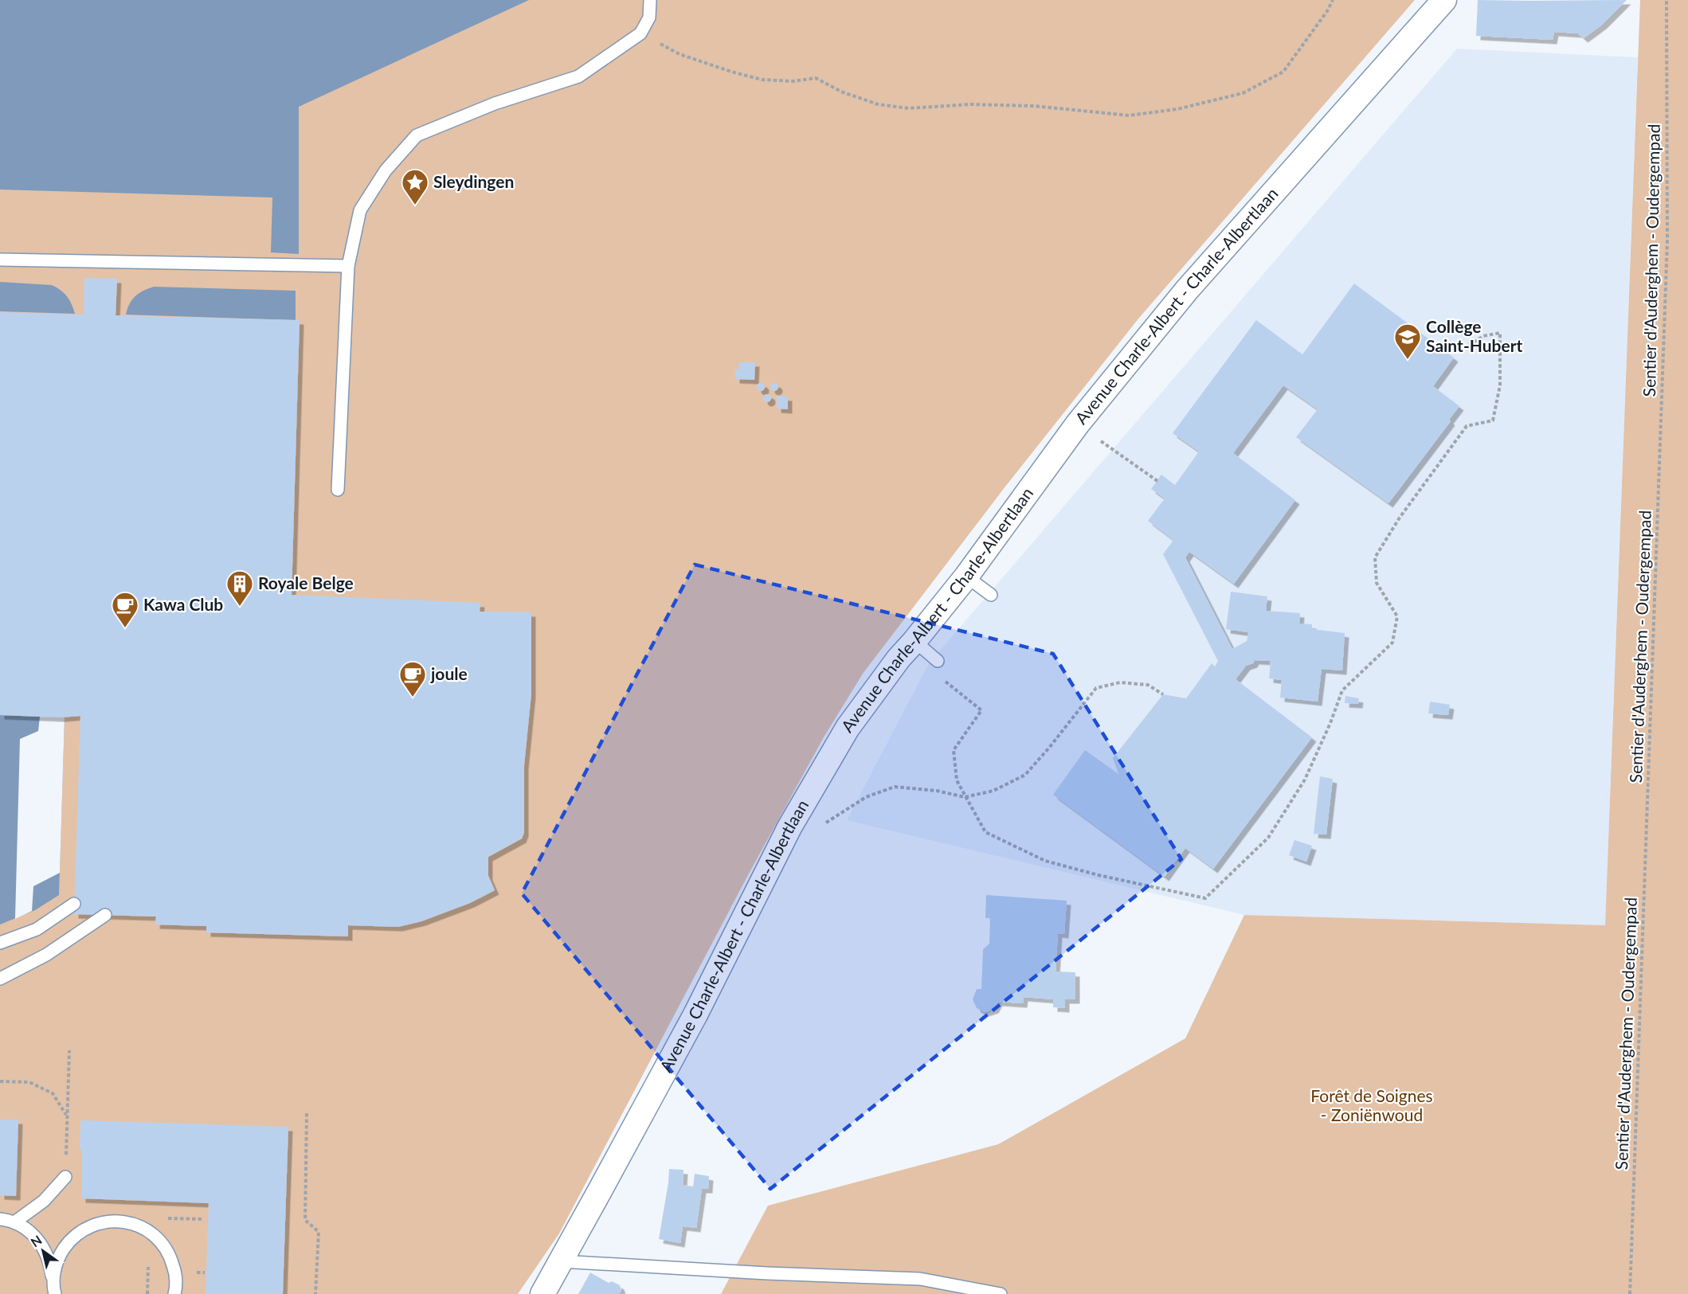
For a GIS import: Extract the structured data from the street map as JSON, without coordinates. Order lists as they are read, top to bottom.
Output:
{
  "streets": {
    "street": ["Avenue Charle-Albert - Charle-Albertlaan"],
    "path": ["Sentier d'Auderghem - Oudergempad"]
  },
  "parks": ["Forêt de Soignes - Zoniënwoud"],
  "places": {
    "place": ["Sleydingen"],
    "school or university": ["Collège Saint-Hubert"],
    "building": ["Royale Belge"],
    "cafe": ["Kawa Club", "joule"]
  },
  "north": "top left"
}
